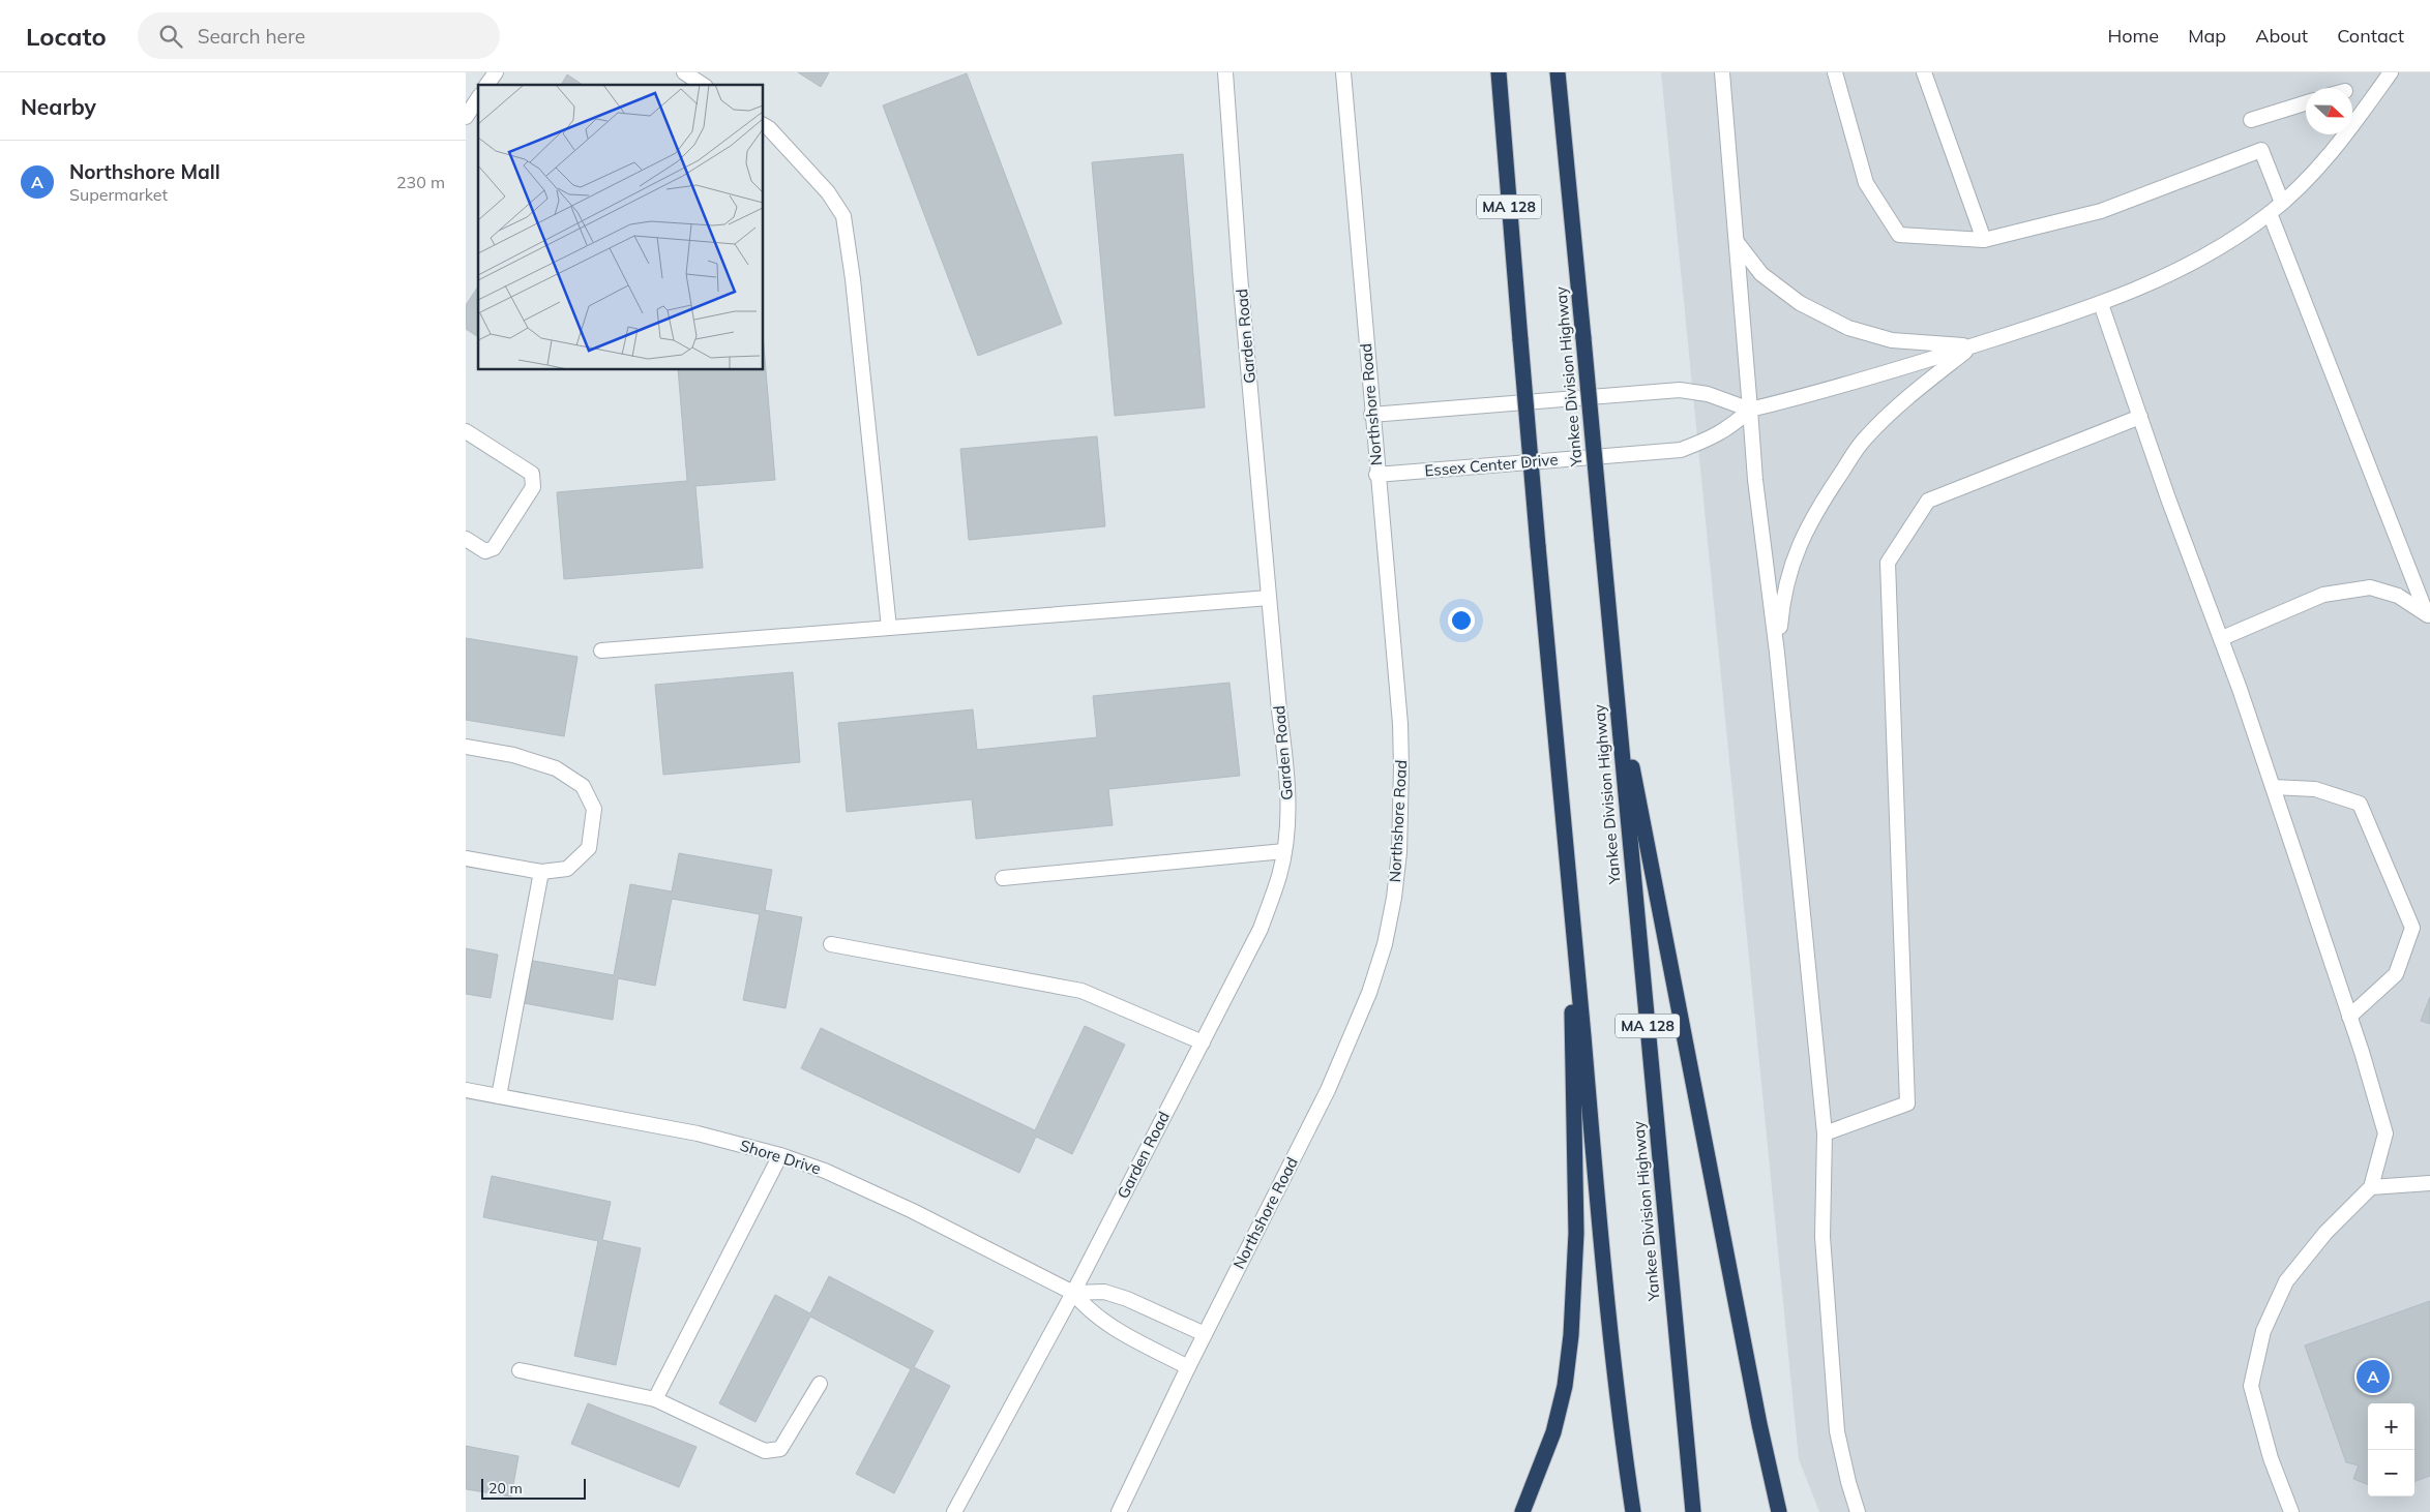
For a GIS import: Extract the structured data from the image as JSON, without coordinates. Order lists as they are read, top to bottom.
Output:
{
  "streets": {
    "highway": ["MA 128", "Yankee Division Highway"],
    "street": [
      "Garden Road",
      "Northshore Road",
      "Essex Center Drive",
      "Shore Drive"
    ]
  },
  "crossings": [
    ["Garden Road", "Shore Drive"],
    ["Northshore Road", "Essex Center Drive"],
    ["Northshore Road", "Shore Drive"]
  ],
  "scale_bar": "20 m",
  "north": "right",
  "page": {
    "header": "Locato",
    "search": "Search here",
    "nav": [
      "Home",
      "Map",
      "About",
      "Contact"
    ],
    "heading": "Nearby",
    "list": [
      {
        "mark": "A",
        "name": "Northshore Mall",
        "note": "Supermarket",
        "value": "230 m"
      }
    ],
    "pins": "A",
    "map_buttons": ["+", "−"],
    "scale": "20 m"
  }
}
